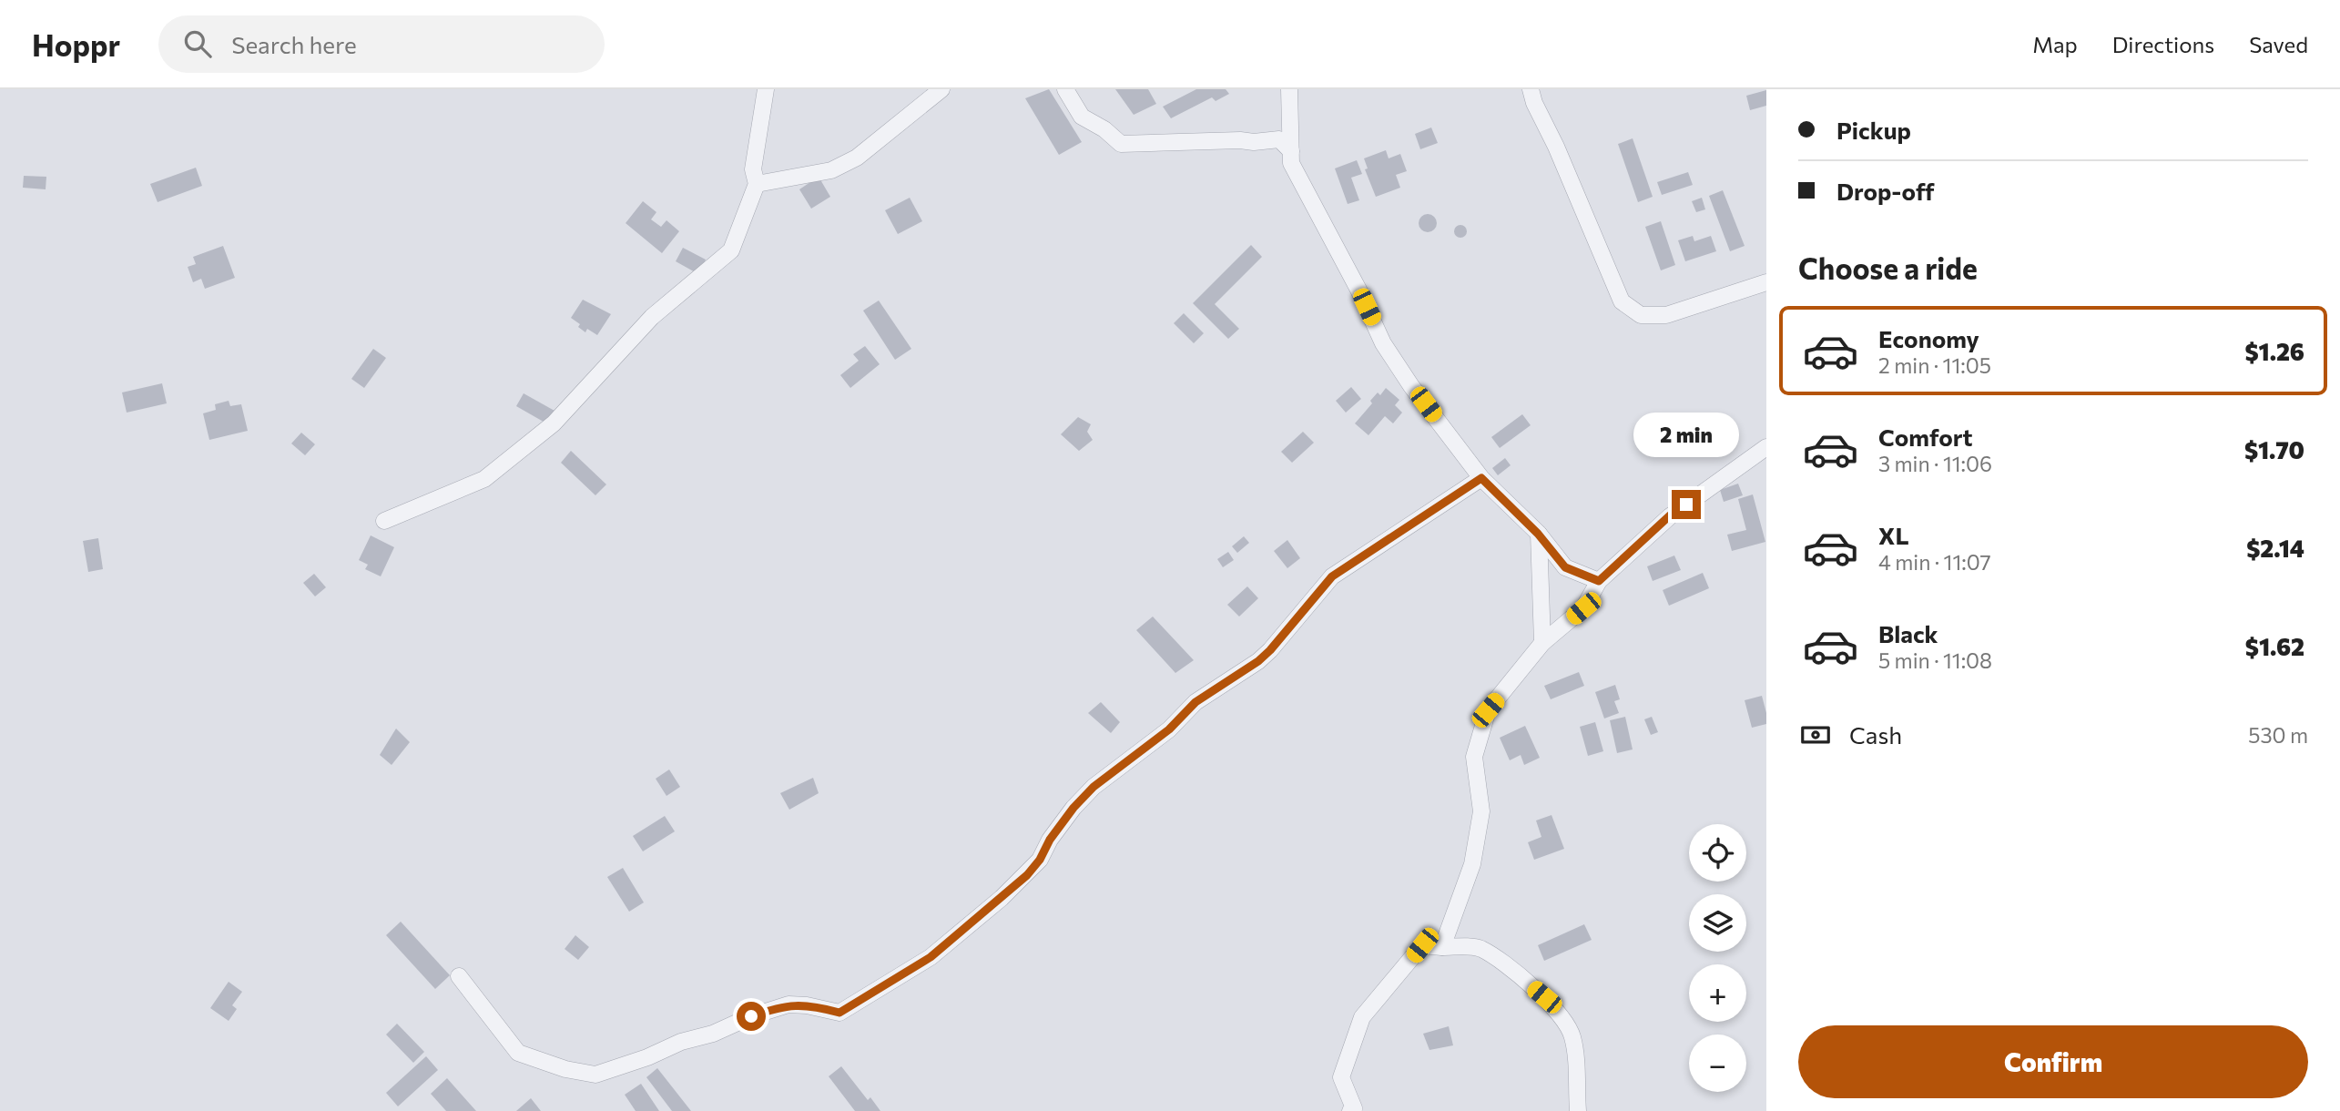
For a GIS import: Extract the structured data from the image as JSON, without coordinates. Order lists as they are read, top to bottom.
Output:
{
  "page": {
    "header": "Hoppr",
    "search": "Search here",
    "nav": ["Map", "Directions", "Saved"],
    "banner": ["Pickup", "Drop-off"],
    "heading": "Choose a ride",
    "list": [
      {
        "name": "Economy",
        "note": "2 min · 11:05",
        "value": "$1.26"
      },
      {
        "name": "Comfort",
        "note": "3 min · 11:06",
        "value": "$1.70"
      },
      {
        "name": "XL",
        "note": "4 min · 11:07",
        "value": "$2.14"
      },
      {
        "name": "Black",
        "note": "5 min · 11:08",
        "value": "$1.62"
      }
    ],
    "bubble": "2 min",
    "pay": ["Cash", "530 m"],
    "map_buttons": ["+", "−"],
    "buttons": "Confirm"
  }
}
